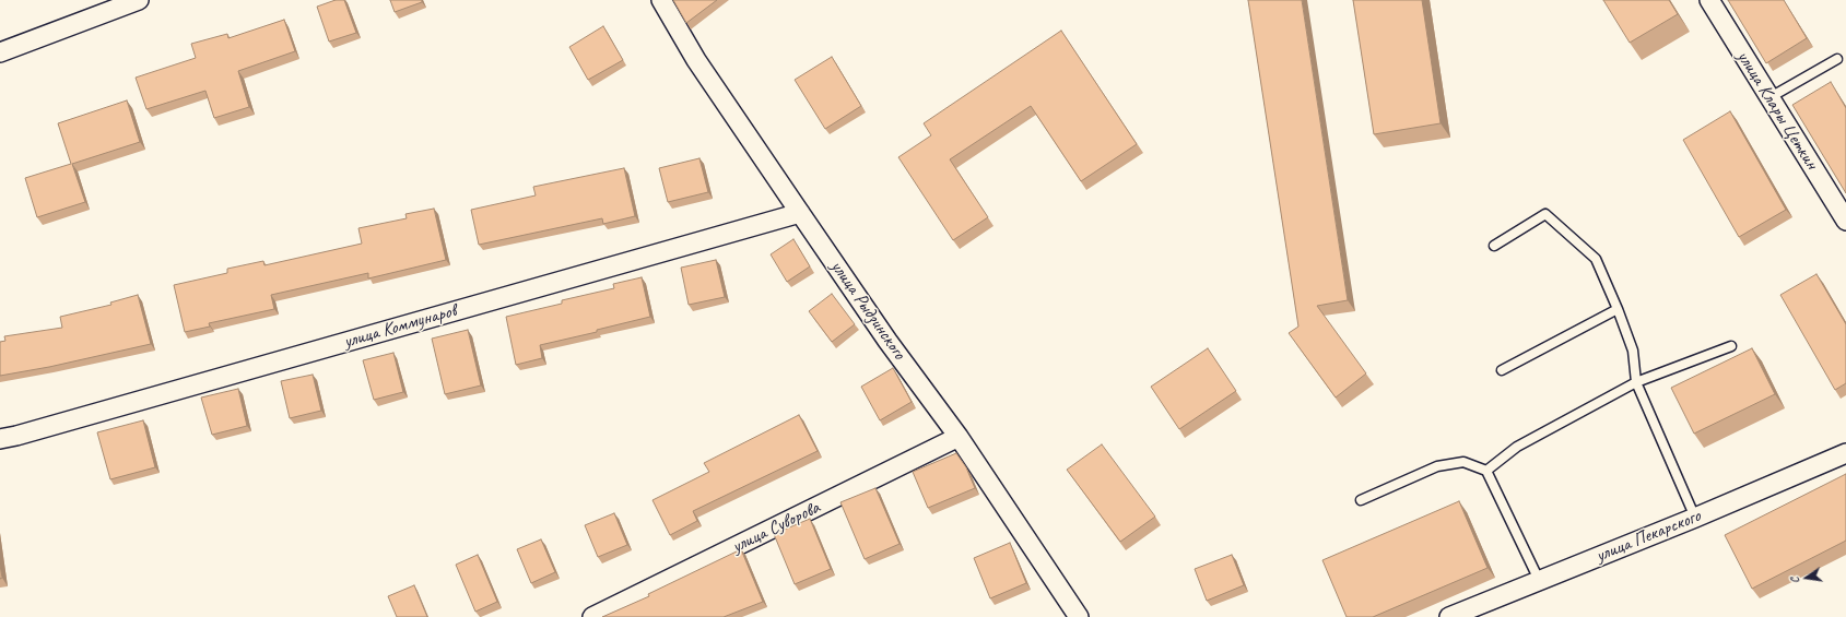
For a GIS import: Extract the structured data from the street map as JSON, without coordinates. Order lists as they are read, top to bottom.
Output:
{
  "streets": {
    "street": [
      "улица Клары Цеткин",
      "улица Рыдзинского",
      "улица Коммунаров",
      "улица Суворова",
      "улица Пекарского"
    ]
  },
  "crossings": [
    ["улица Рыдзинского", "улица Коммунаров"],
    ["улица Рыдзинского", "улица Суворова"]
  ],
  "north": "left"
}
